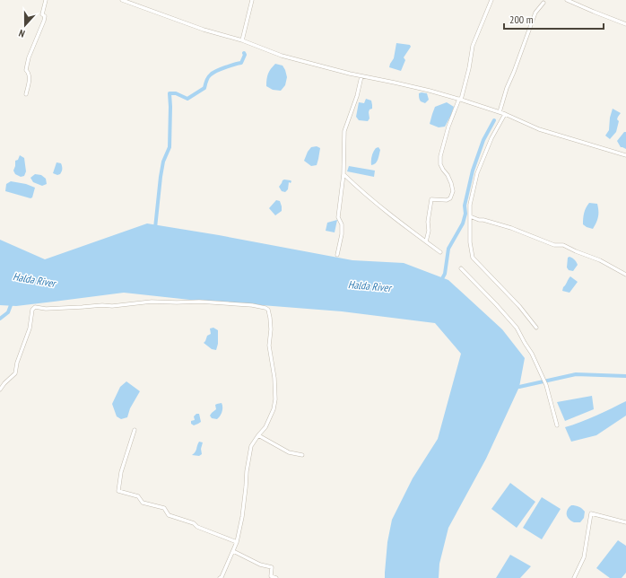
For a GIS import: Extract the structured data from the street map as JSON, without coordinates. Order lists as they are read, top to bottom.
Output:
{
  "water": ["Halda River"],
  "scale_bar": "200 m",
  "north": "bottom"
}
